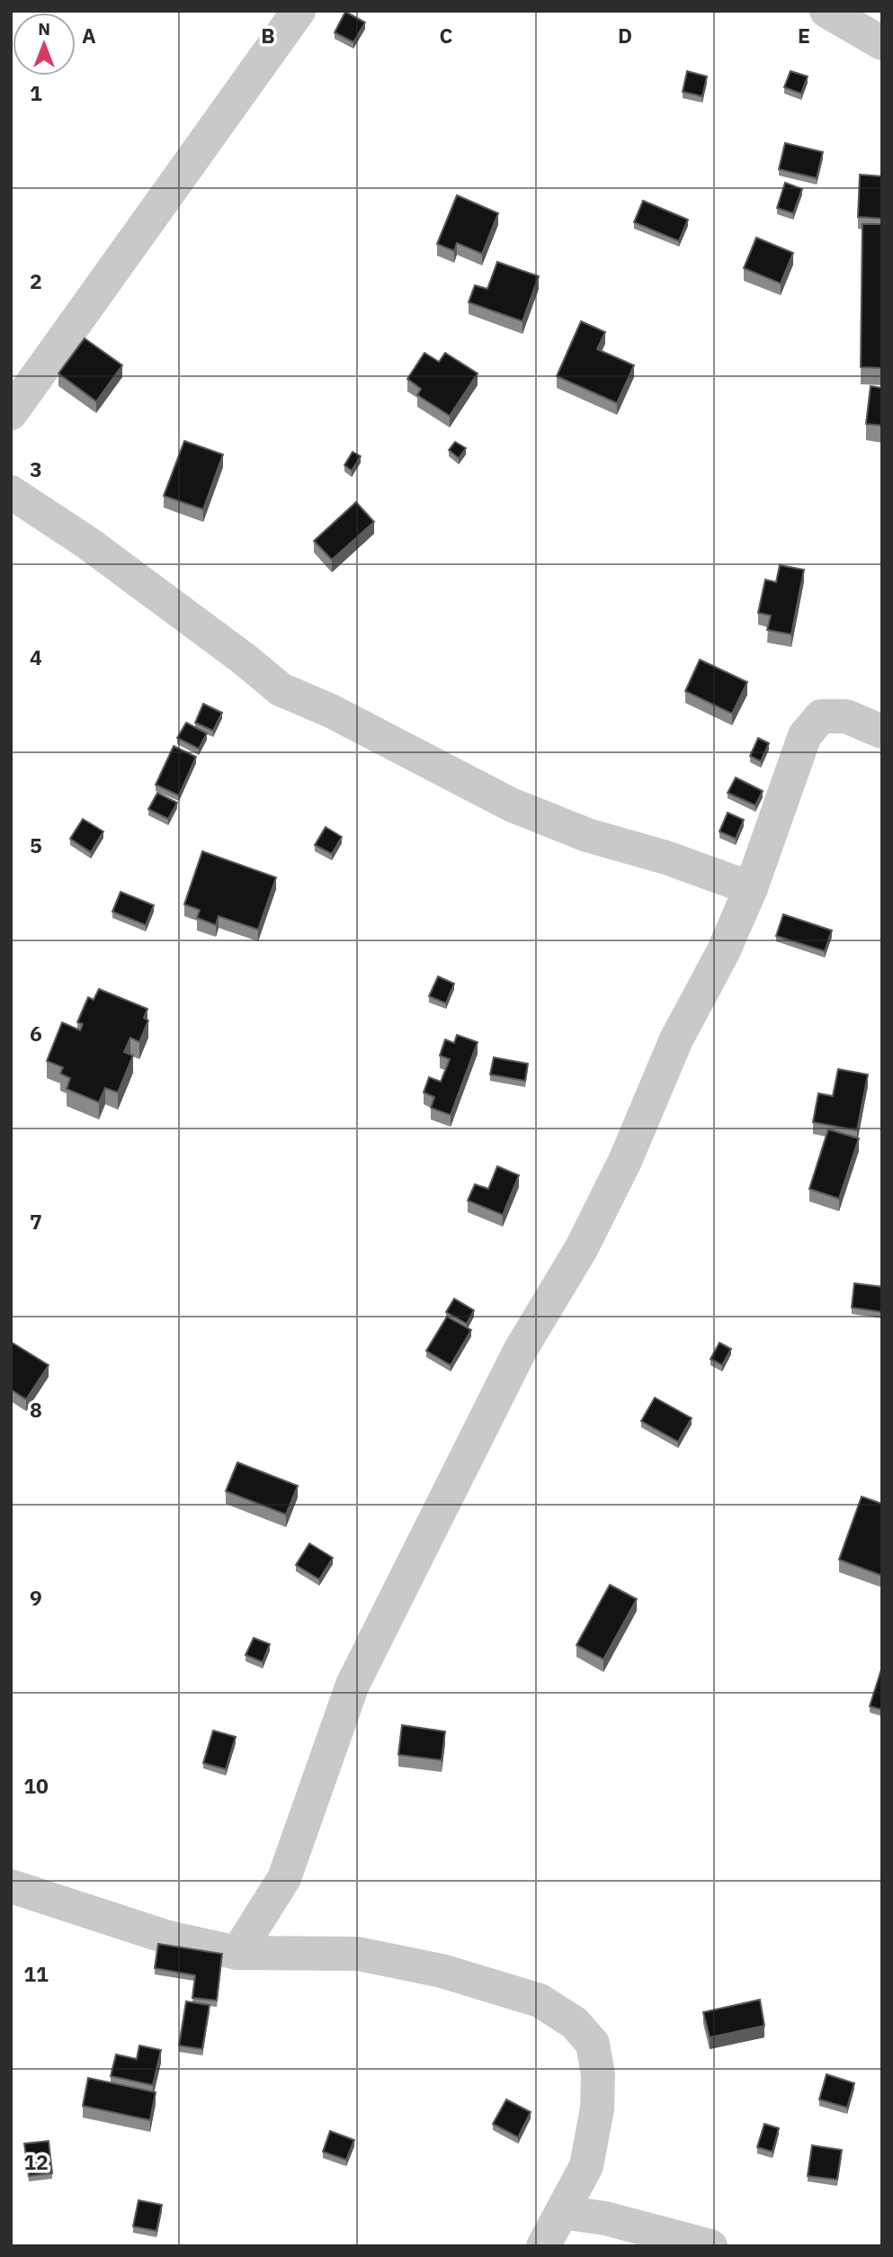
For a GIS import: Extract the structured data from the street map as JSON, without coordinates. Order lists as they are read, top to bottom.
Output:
{
  "north": "top",
  "grid": {
    "columns": [
      "A",
      "B",
      "C",
      "D",
      "E"
    ],
    "rows": [
      "1",
      "2",
      "3",
      "4",
      "5",
      "6",
      "7",
      "8",
      "9",
      "10",
      "11",
      "12"
    ]
  }
}
